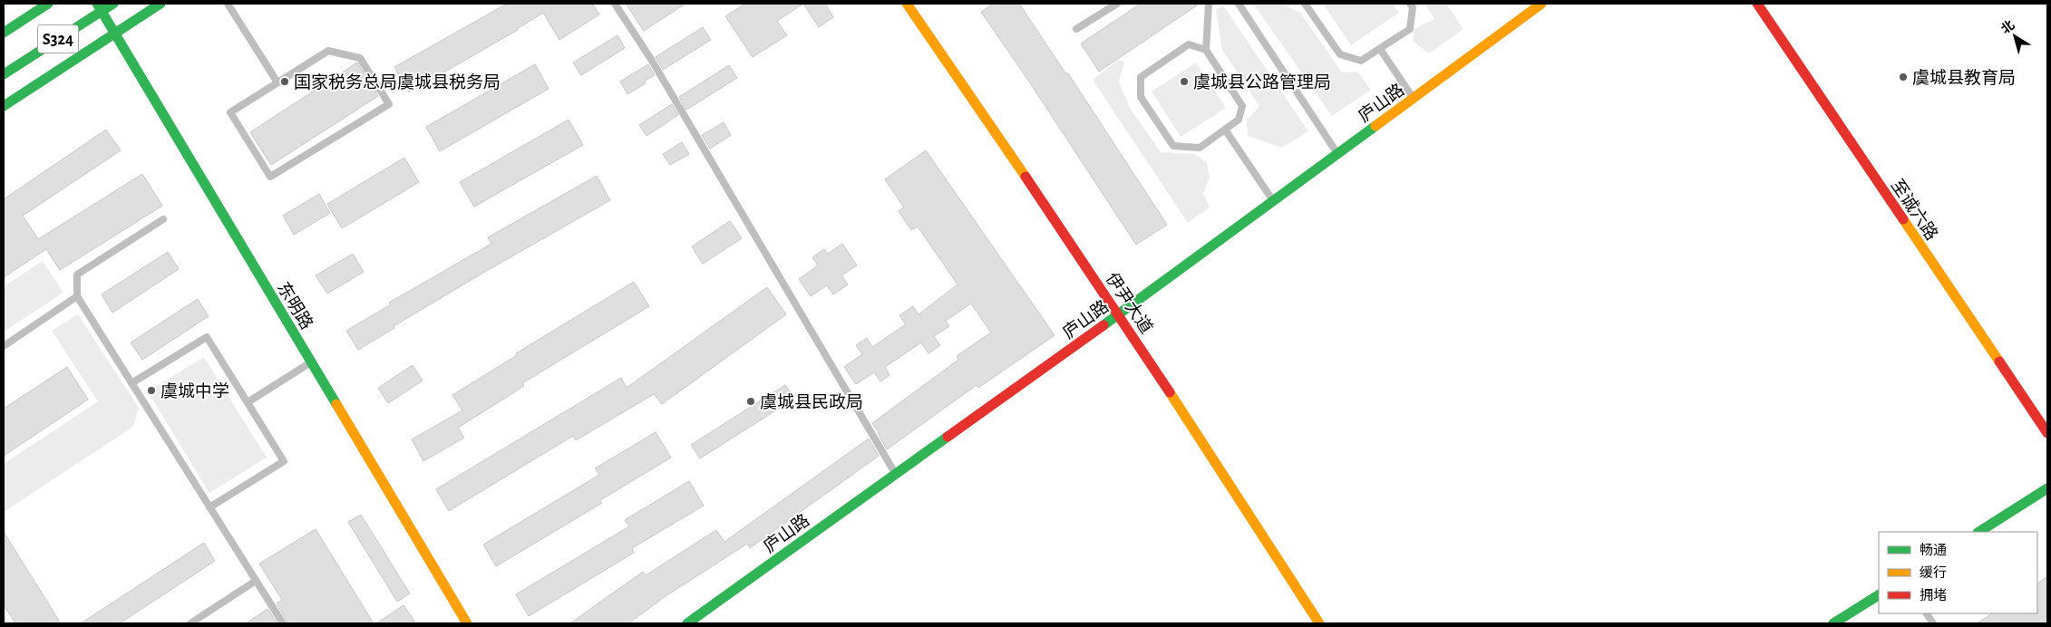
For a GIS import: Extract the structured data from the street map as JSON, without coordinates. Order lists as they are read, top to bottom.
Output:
{
  "streets": {
    "main road": [
      "S324",
      "庐山路",
      "至诚六路",
      "伊尹大道",
      "东明路"
    ]
  },
  "crossings": [
    ["S324", "东明路"],
    ["庐山路", "伊尹大道"]
  ],
  "places": [
    "虞城县教育局",
    "国家税务总局虞城县税务局",
    "虞城县公路管理局",
    "虞城中学",
    "虞城县民政局"
  ],
  "legend": ["畅通", "缓行", "拥堵"],
  "north": "top left"
}
